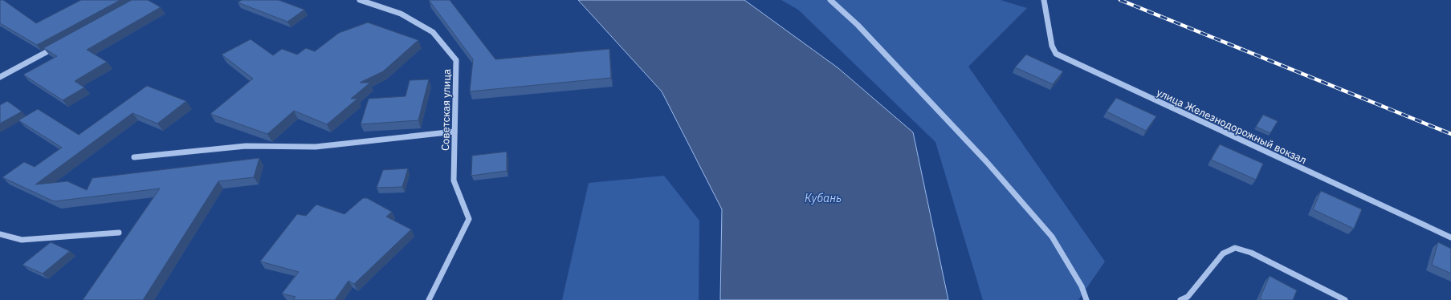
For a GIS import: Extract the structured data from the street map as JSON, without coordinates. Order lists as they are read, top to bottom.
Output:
{
  "streets": {
    "street": ["Советская улица", "улица Железнодорожный вокзал"]
  },
  "water": ["Кубань"]
}
